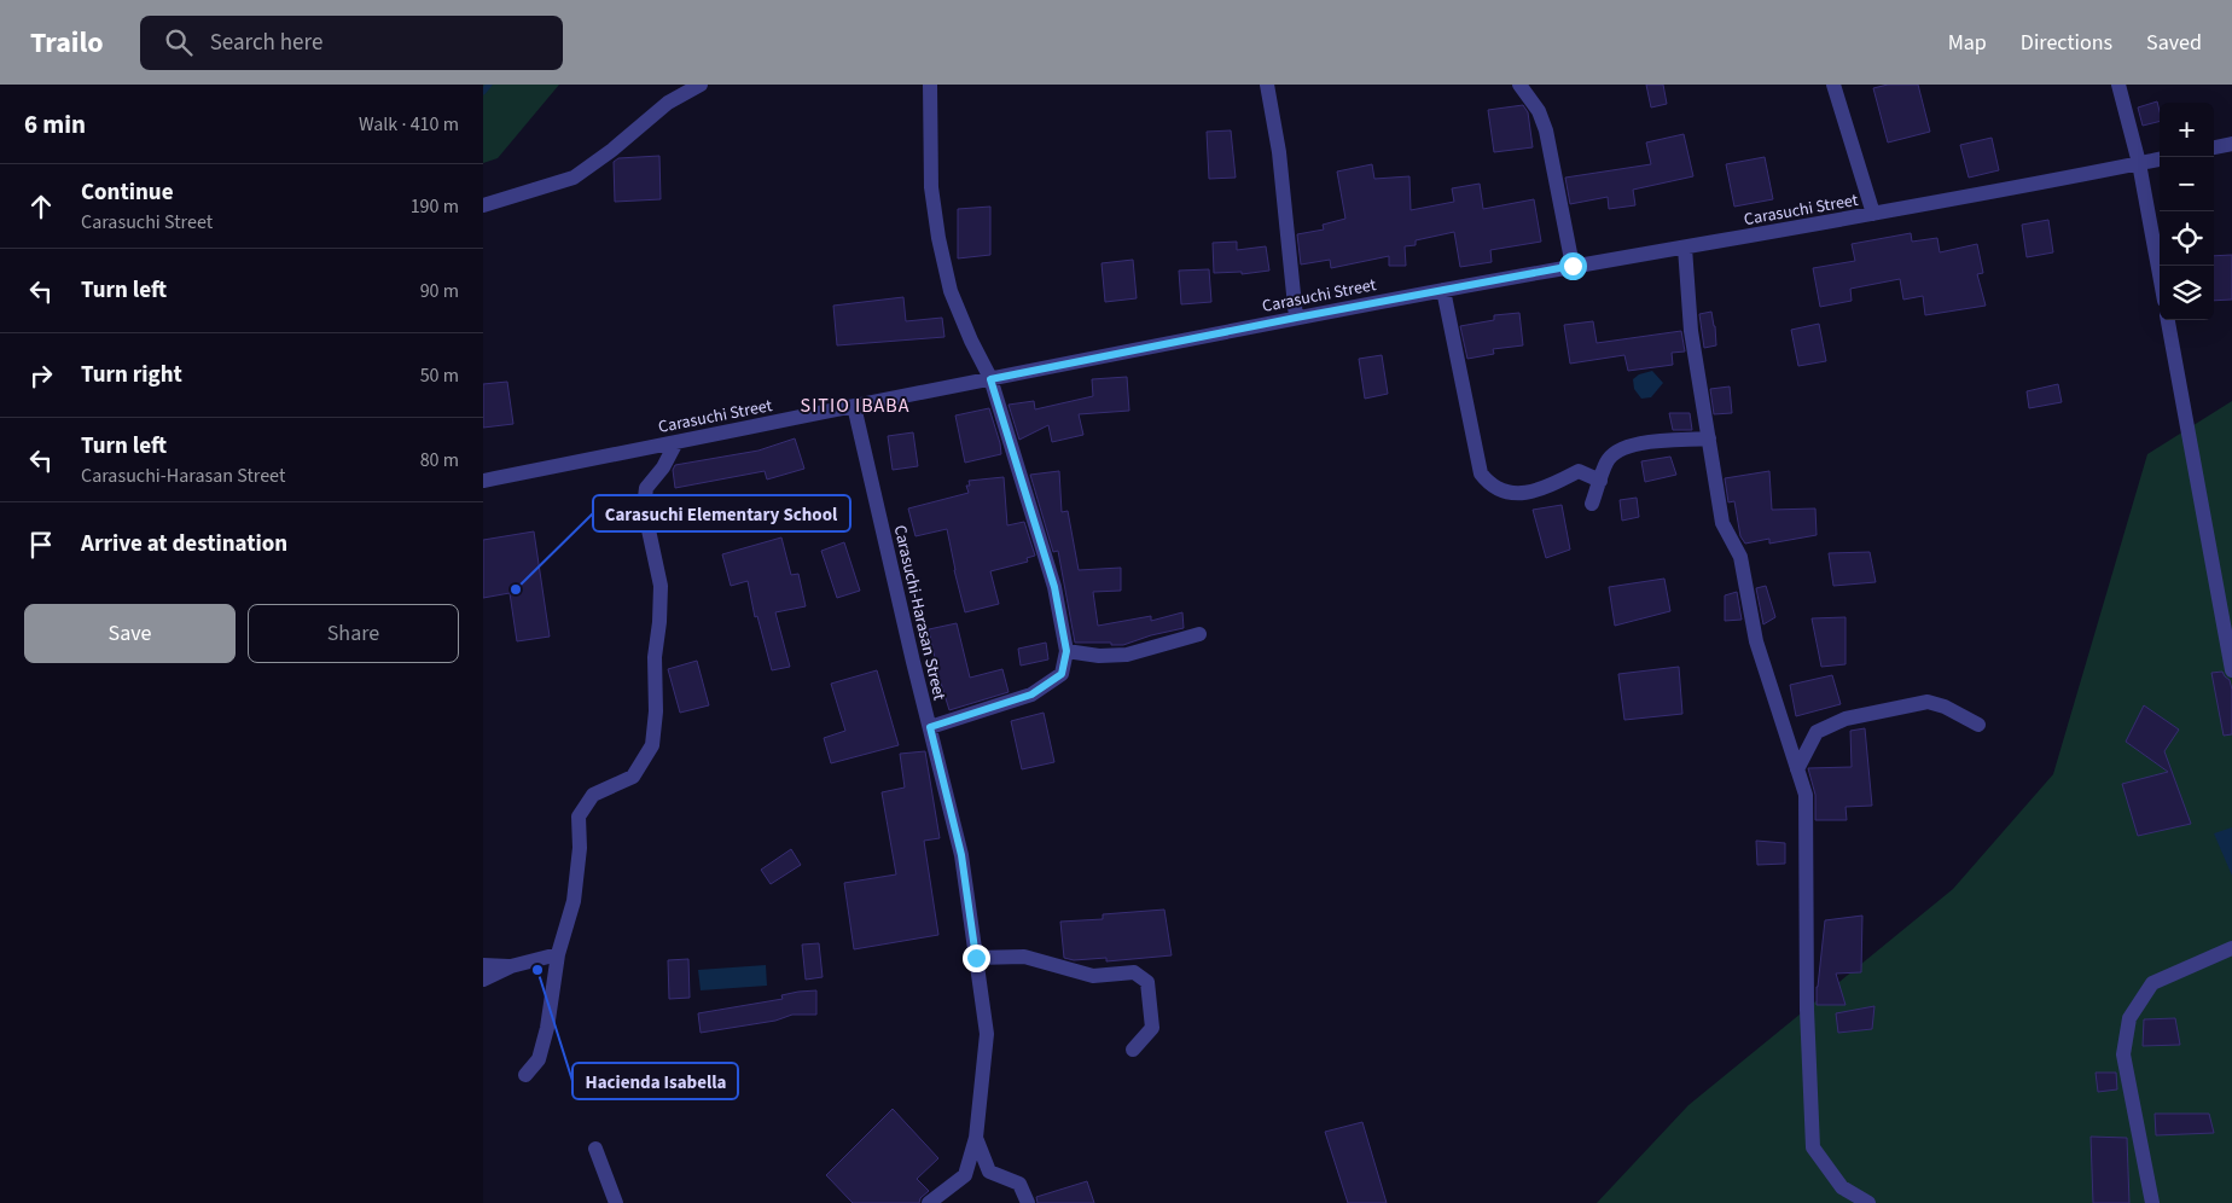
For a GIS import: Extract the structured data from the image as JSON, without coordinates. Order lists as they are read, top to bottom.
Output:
{
  "streets": {
    "street": ["Carasuchi Street", "Carasuchi-Harasan Street"]
  },
  "crossings": [
    ["Carasuchi Street", "Carasuchi-Harasan Street"]
  ],
  "districts": ["SITIO IBABA"],
  "places": ["Carasuchi Elementary School", "Hacienda Isabella"],
  "page": {
    "header": "Trailo",
    "search": "Search here",
    "nav": ["Map", "Directions", "Saved"],
    "heading": ["6 min", "Walk · 410 m"],
    "map_buttons": ["+", "−"],
    "list": [
      ["Continue", "Carasuchi Street", "190 m"],
      ["Turn left", "90 m"],
      ["Turn right", "50 m"],
      ["Turn left", "Carasuchi-Harasan Street", "80 m"],
      "Arrive at destination"
    ],
    "buttons": ["Save", "Share"]
  }
}
